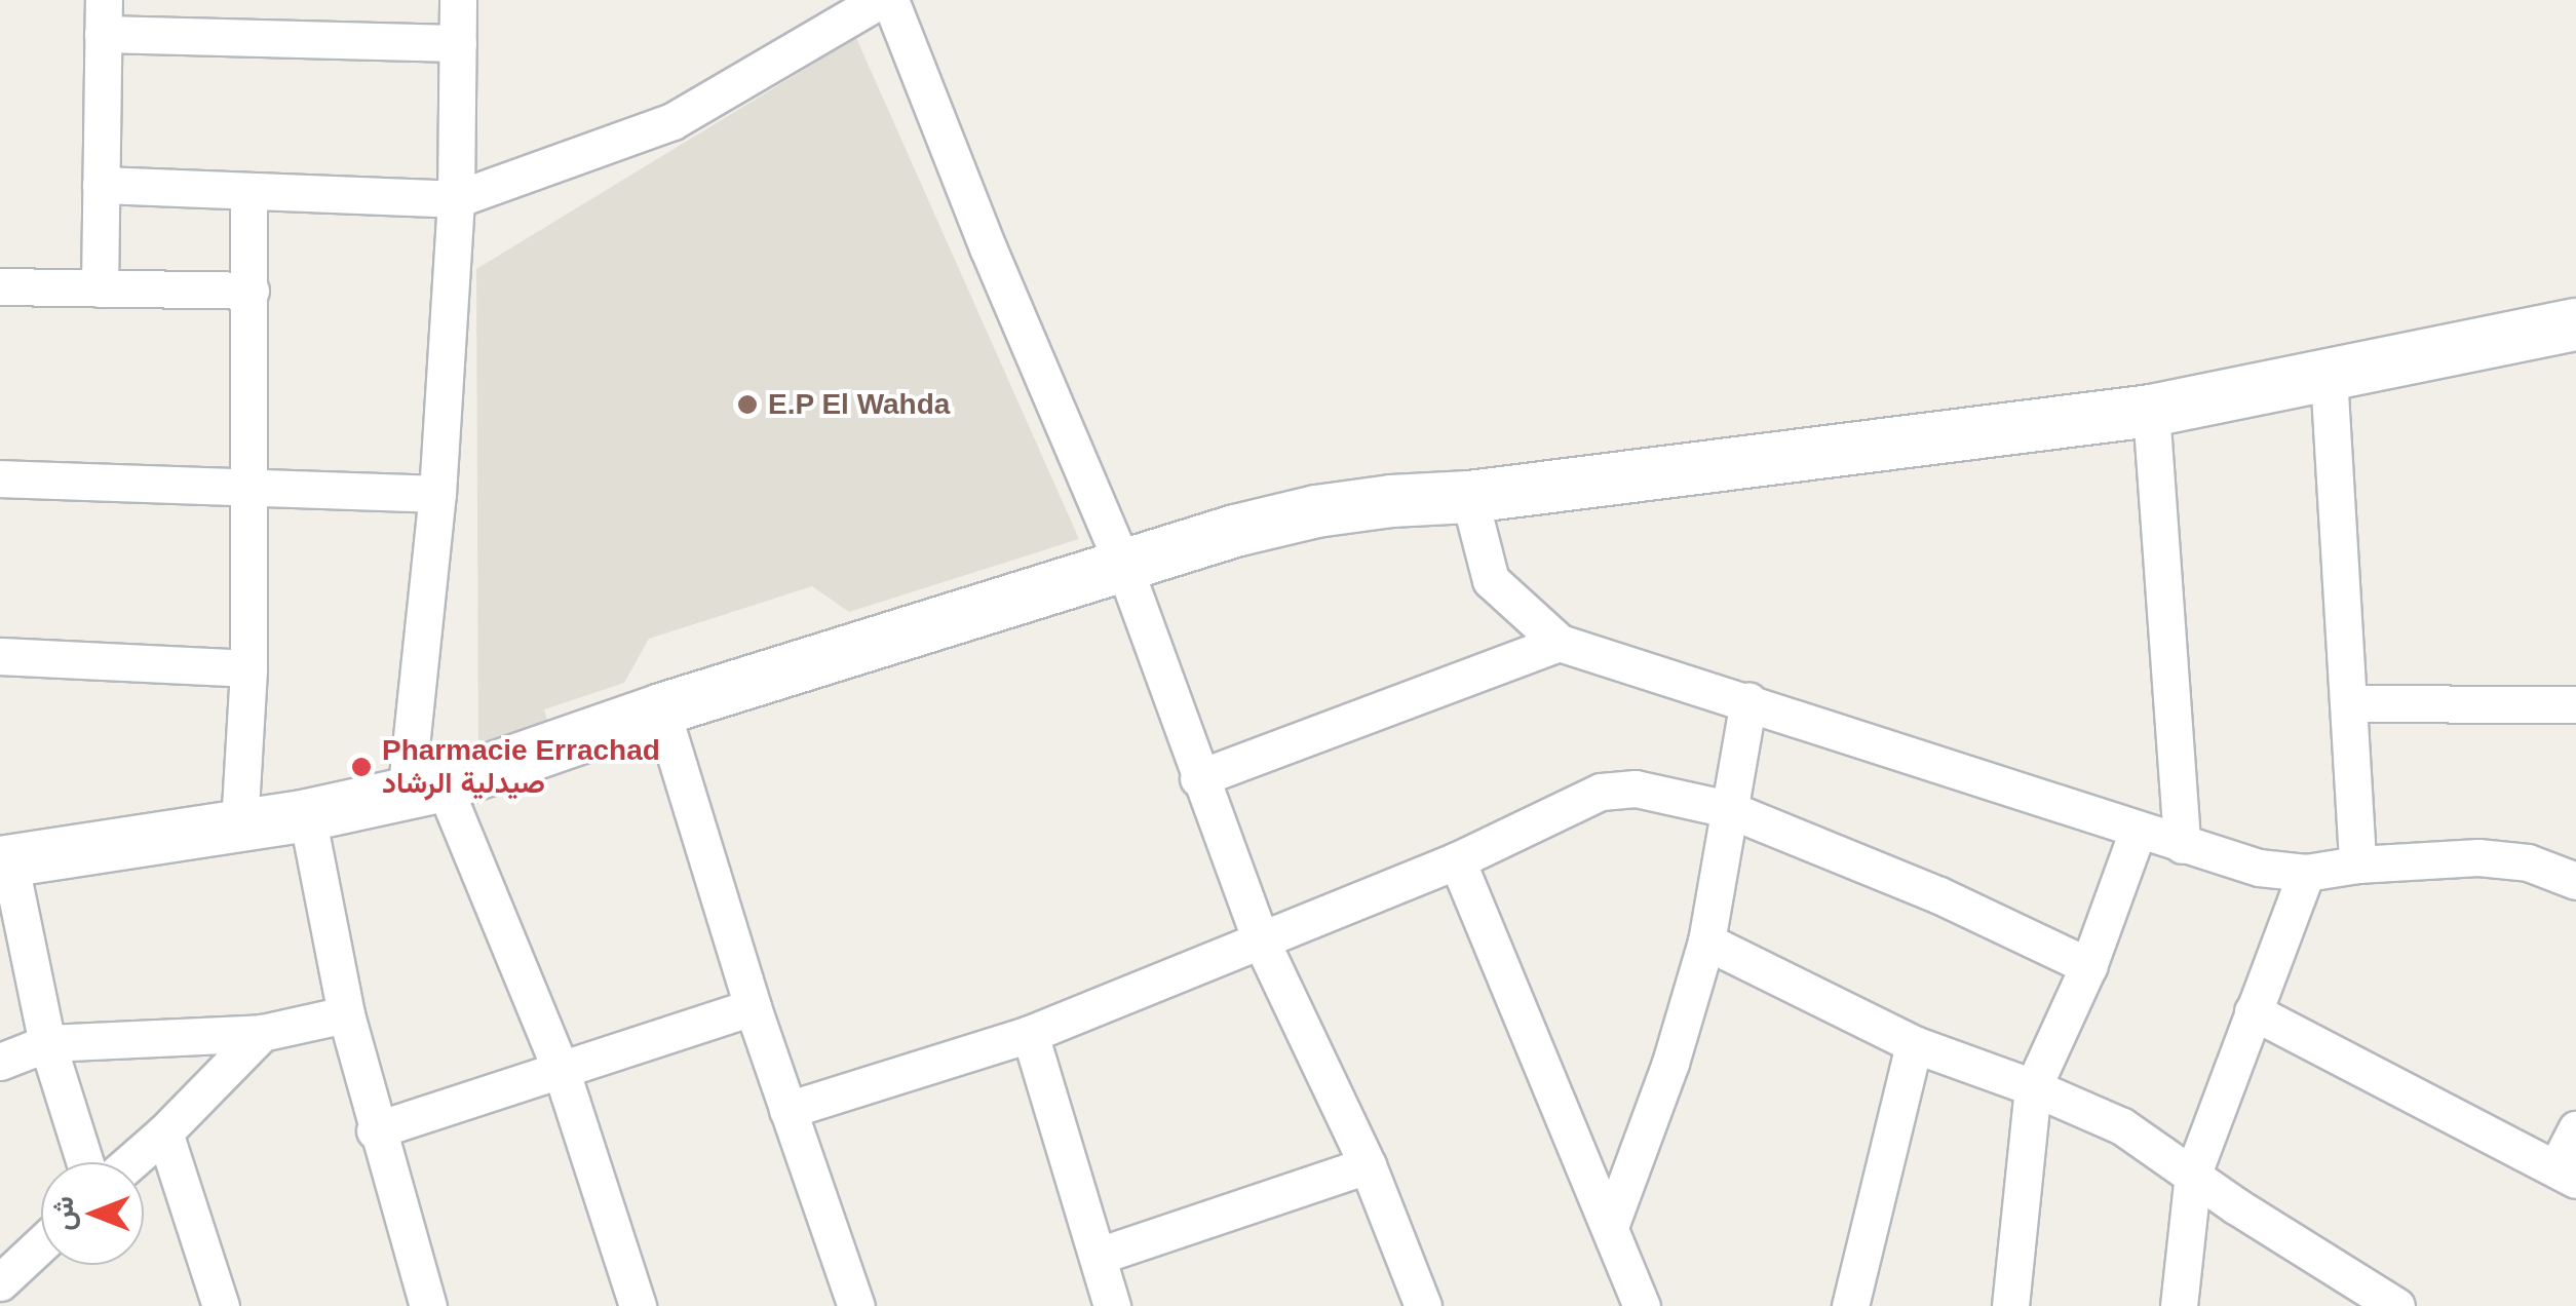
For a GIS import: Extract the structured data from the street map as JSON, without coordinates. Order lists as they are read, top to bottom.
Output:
{
  "places": ["E.P El Wahda", "Pharmacie Errachad صيدلية الرشاد"],
  "north": "left"
}
